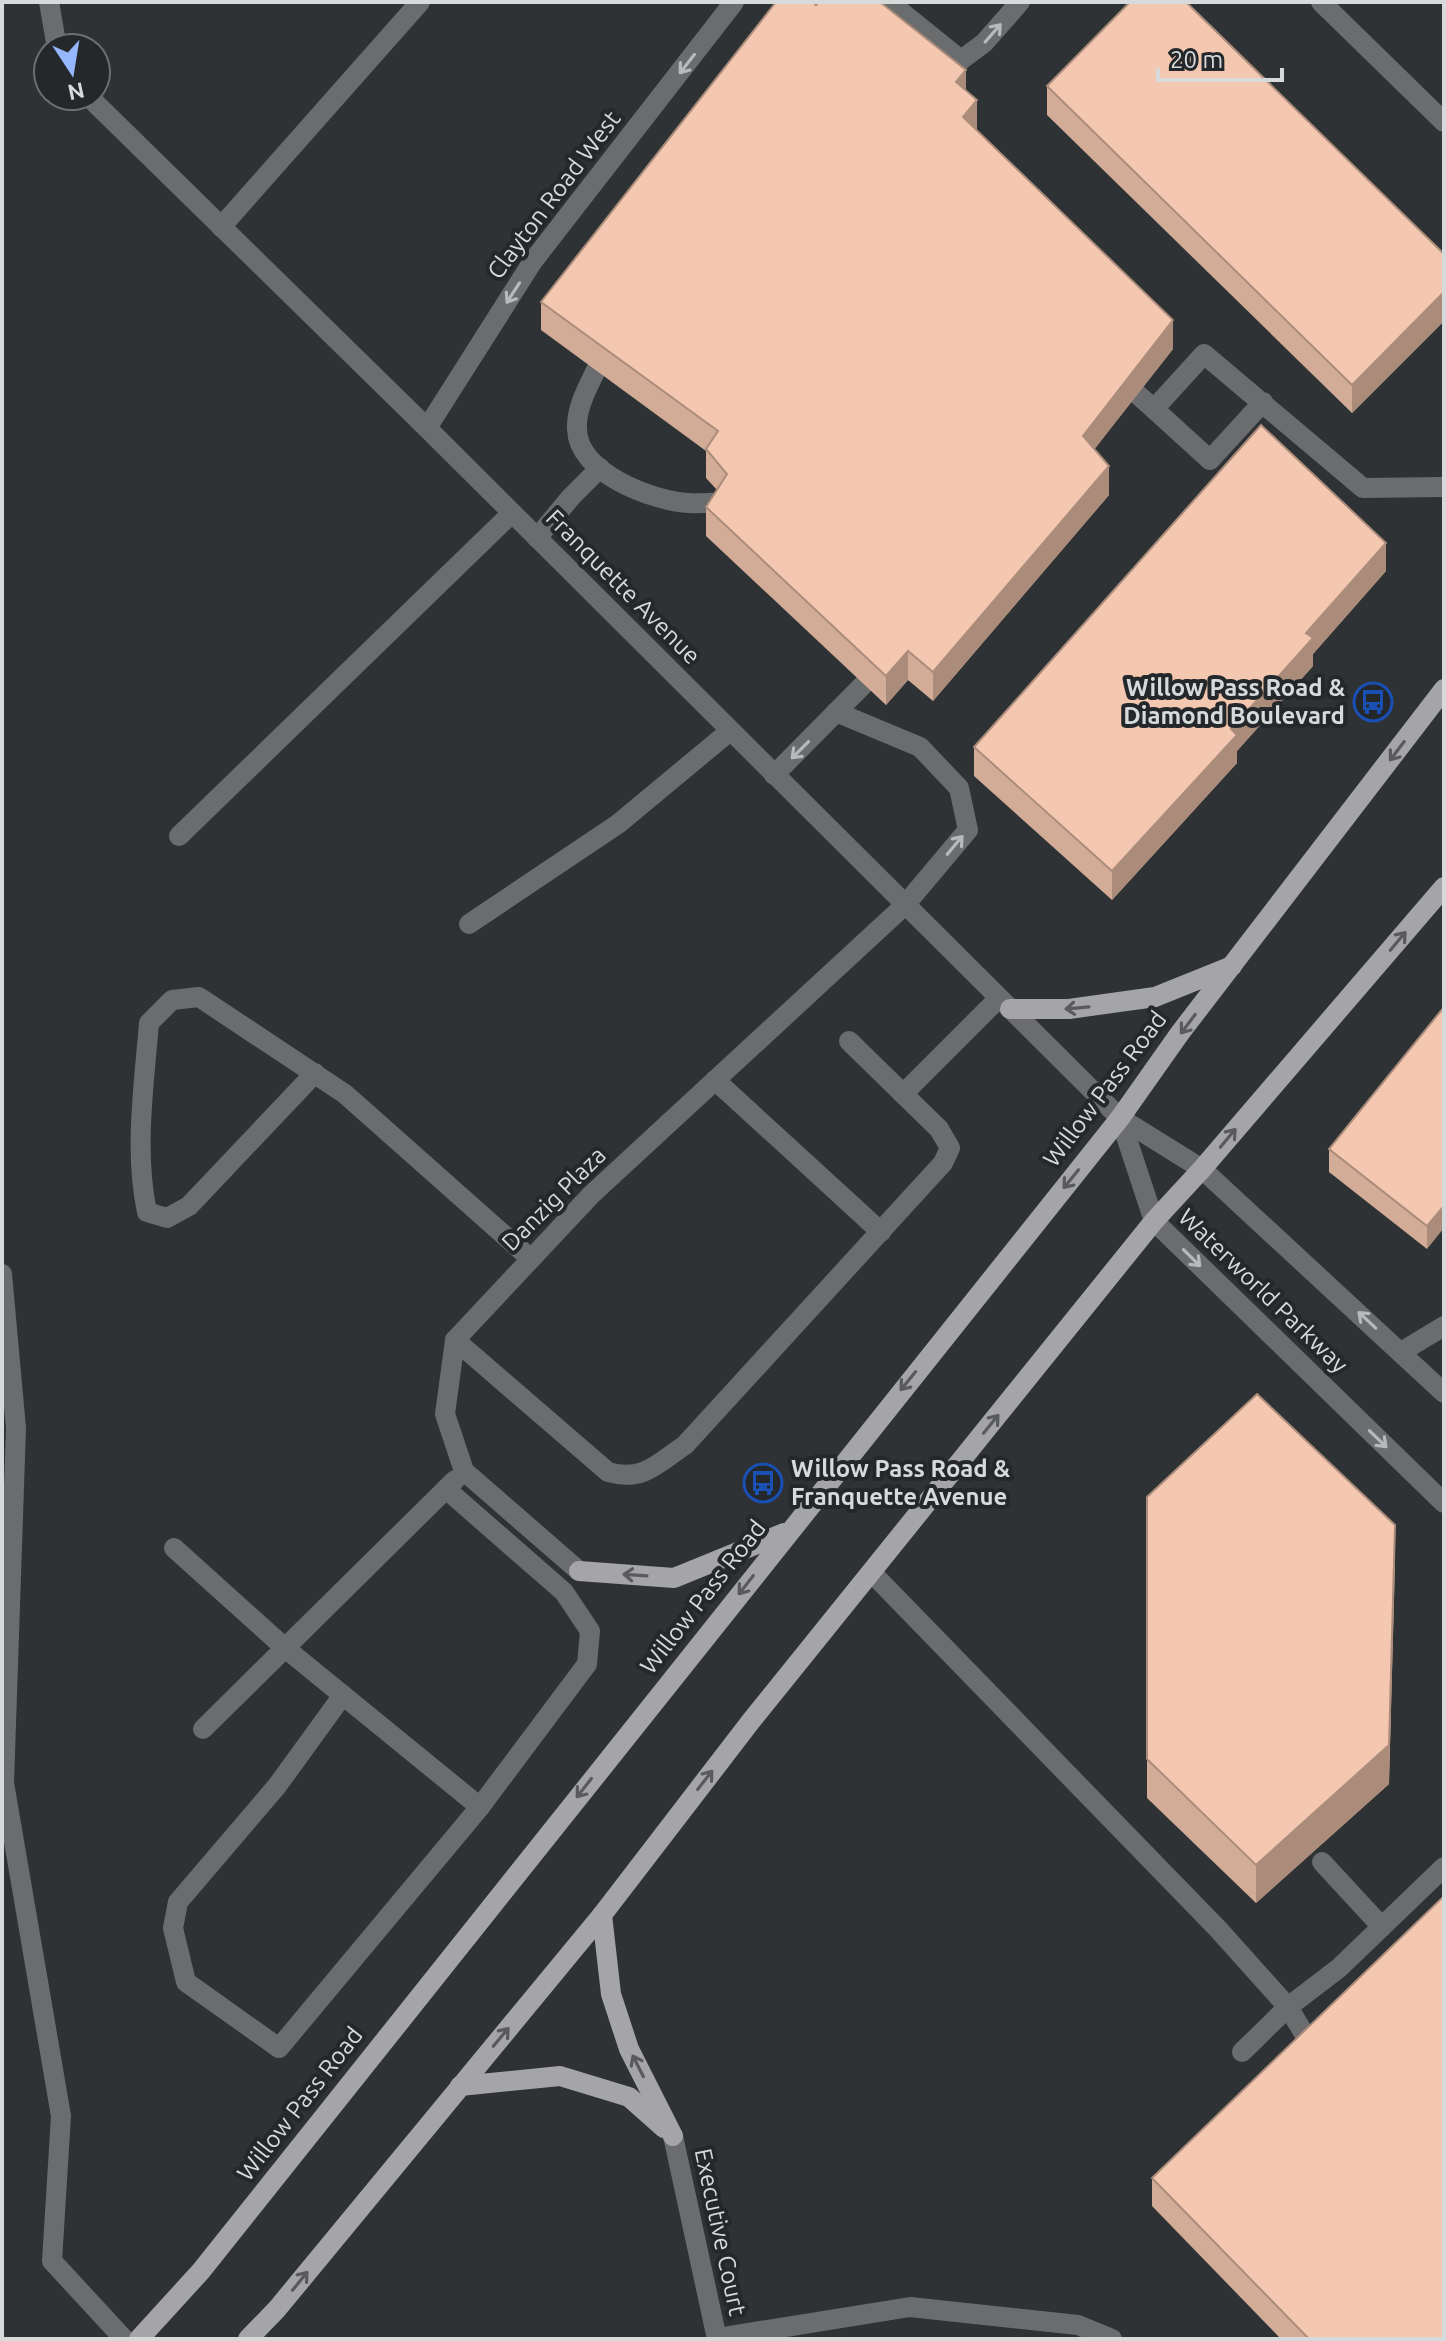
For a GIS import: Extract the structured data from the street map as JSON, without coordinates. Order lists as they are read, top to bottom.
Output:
{
  "streets": {
    "main road": ["Willow Pass Road"],
    "street": [
      "Clayton Road West",
      "Franquette Avenue",
      "Danzig Plaza",
      "Waterworld Parkway",
      "Executive Court"
    ]
  },
  "crossings": [
    ["Clayton Road West", "Franquette Avenue"],
    ["Franquette Avenue", "Willow Pass Road"],
    ["Franquette Avenue", "Danzig Plaza"],
    ["Franquette Avenue", "Waterworld Parkway"],
    ["Willow Pass Road", "Waterworld Parkway"]
  ],
  "one_way": ["Clayton Road West"],
  "places": {
    "bus stop": ["Willow Pass Road & Diamond Boulevard", "Willow Pass Road & Franquette Avenue"]
  },
  "scale_bar": "20 m",
  "north": "bottom"
}
